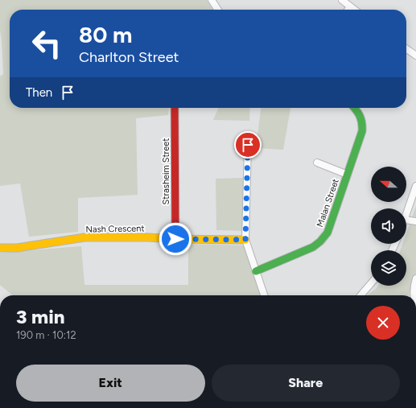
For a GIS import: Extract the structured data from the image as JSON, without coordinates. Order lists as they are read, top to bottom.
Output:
{
  "streets": {
    "street": ["Strasheim Street", "Malan Street", "Nash Crescent"]
  },
  "crossings": [
    ["Strasheim Street", "Nash Crescent"]
  ],
  "north": "left",
  "page": {
    "turn": ["80 m", "Charlton Street"],
    "then": "Then",
    "heading": ["3 min", "190 m · 10:12"],
    "buttons": ["Exit", "Share"]
  }
}
